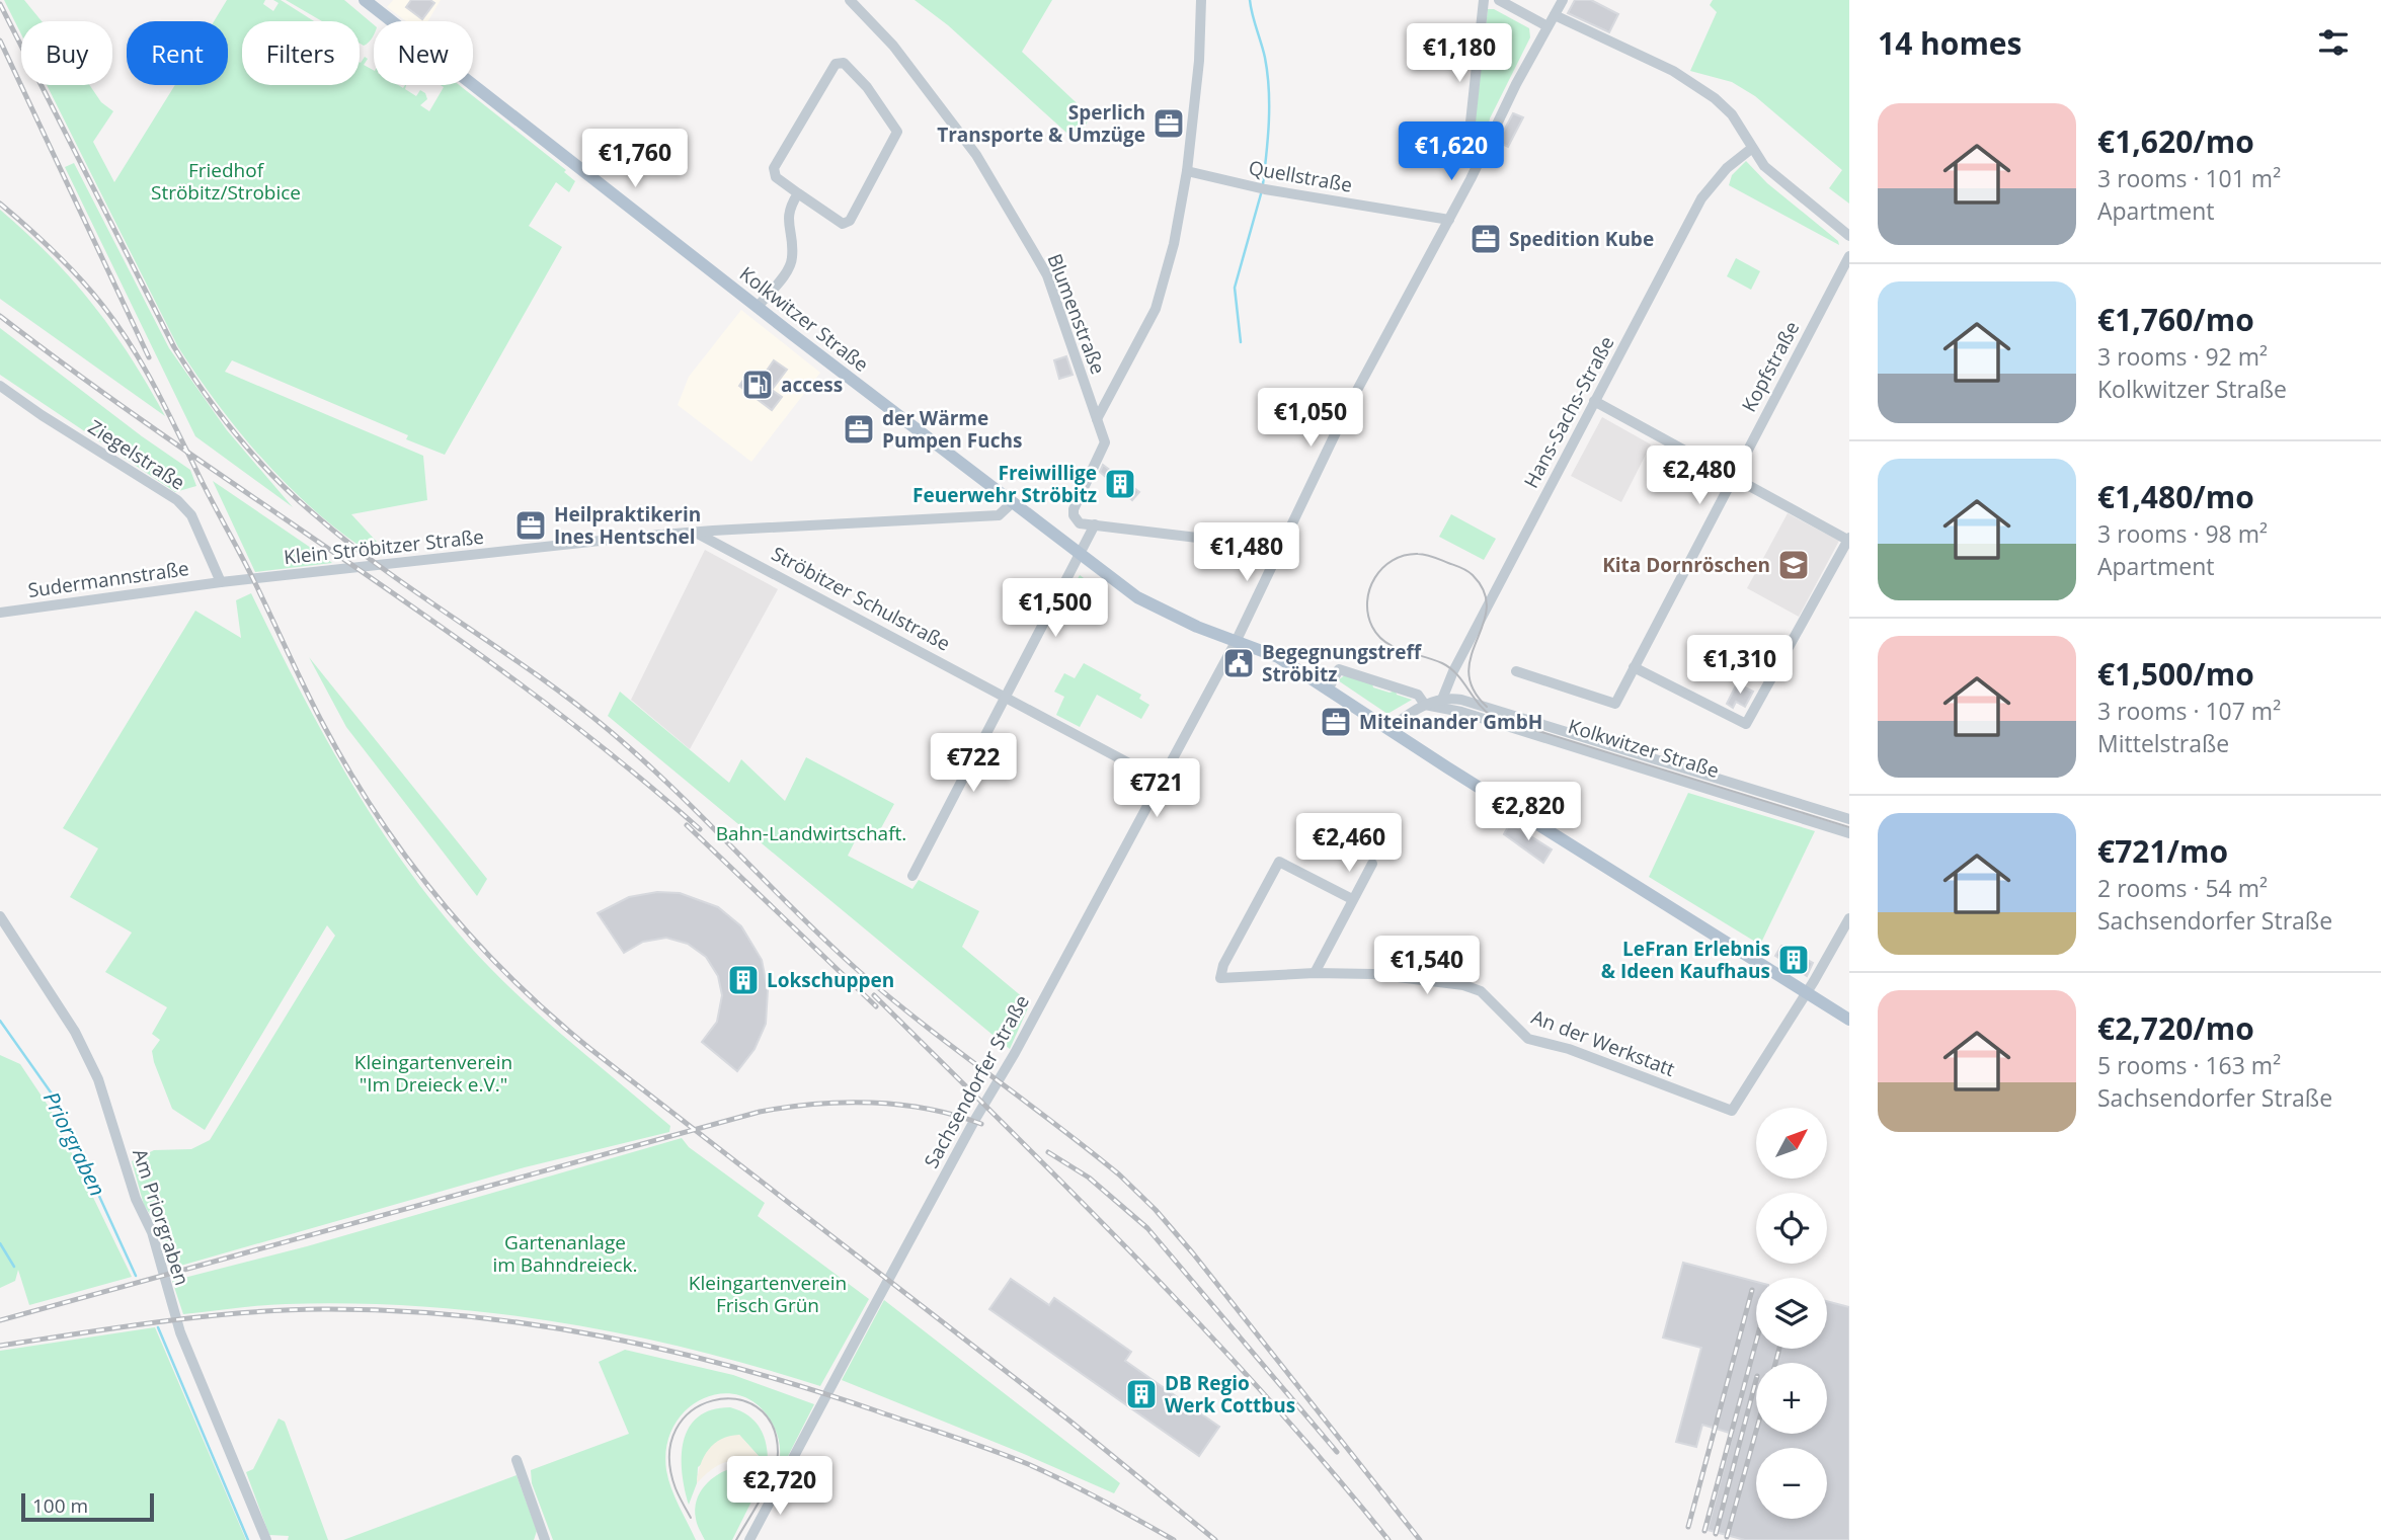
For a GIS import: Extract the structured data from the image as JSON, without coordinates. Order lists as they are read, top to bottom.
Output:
{
  "streets": {
    "main road": ["Kolkwitzer Straße"],
    "street": [
      "Quellstraße",
      "Blumenstraße",
      "Kopfstraße",
      "Hans-Sachs-Straße",
      "Ziegelstraße",
      "Klein Ströbitzer Straße",
      "Sudermannstraße",
      "Ströbitzer Schulstraße",
      "An der Werkstatt",
      "Sachsendorfer Straße",
      "Am Priorgraben"
    ]
  },
  "crossings": [
    ["Quellstraße", "Sachsendorfer Straße"],
    ["Kolkwitzer Straße", "Hans-Sachs-Straße"],
    ["Kolkwitzer Straße", "Klein Ströbitzer Straße"],
    ["Kolkwitzer Straße", "An der Werkstatt"],
    ["Kolkwitzer Straße", "Sachsendorfer Straße"],
    ["Ziegelstraße", "Klein Ströbitzer Straße"],
    ["Ziegelstraße", "Sudermannstraße"],
    ["Klein Ströbitzer Straße", "Sudermannstraße"],
    ["Klein Ströbitzer Straße", "Ströbitzer Schulstraße"],
    ["Ströbitzer Schulstraße", "Sachsendorfer Straße"]
  ],
  "water": ["Priorgraben"],
  "parks": [
    "Friedhof Ströbitz/Strobice",
    "Bahn-Landwirtschaft.",
    "Kleingartenverein \"Im Dreieck e.V.\"",
    "Gartenanlage im Bahndreieck.",
    "Kleingartenverein Frisch Grün"
  ],
  "places": {
    "office": [
      "Sperlich Transporte & Umzüge",
      "Spedition Kube",
      "der Wärme Pumpen Fuchs",
      "Heilpraktikerin Ines Hentschel",
      "Miteinander GmbH"
    ],
    "fuel station": ["access"],
    "building": [
      "Freiwillige Feuerwehr Ströbitz",
      "LeFran Erlebnis & Ideen Kaufhaus",
      "Lokschuppen",
      "DB Regio Werk Cottbus"
    ],
    "school or university": ["Kita Dornröschen"],
    "public building": ["Begegnungstreff Ströbitz"]
  },
  "scale_bar": "100 m",
  "north": "top right",
  "page": {
    "heading": "14 homes",
    "chip": [
      "Buy",
      "Rent",
      "Filters",
      "New"
    ],
    "price": [
      "€1,180",
      "€1,620",
      "€1,760",
      "€1,050",
      "€2,480",
      "€1,480",
      "€1,500",
      "€1,310",
      "€722",
      "€721",
      "€2,820",
      "€2,460",
      "€1,540",
      "€2,720"
    ],
    "list": [
      {
        "name": "€1,620/mo",
        "note": "3 rooms · 101 m² · Apartment"
      },
      {
        "name": "€1,760/mo",
        "note": "3 rooms · 92 m² · Kolkwitzer Straße"
      },
      {
        "name": "€1,480/mo",
        "note": "3 rooms · 98 m² · Apartment"
      },
      {
        "name": "€1,500/mo",
        "note": "3 rooms · 107 m² · Mittelstraße"
      },
      {
        "name": "€721/mo",
        "note": "2 rooms · 54 m² · Sachsendorfer Straße"
      },
      {
        "name": "€2,720/mo",
        "note": "5 rooms · 163 m² · Sachsendorfer Straße"
      }
    ],
    "map_buttons": ["+", "−"],
    "scale": "100 m"
  }
}
